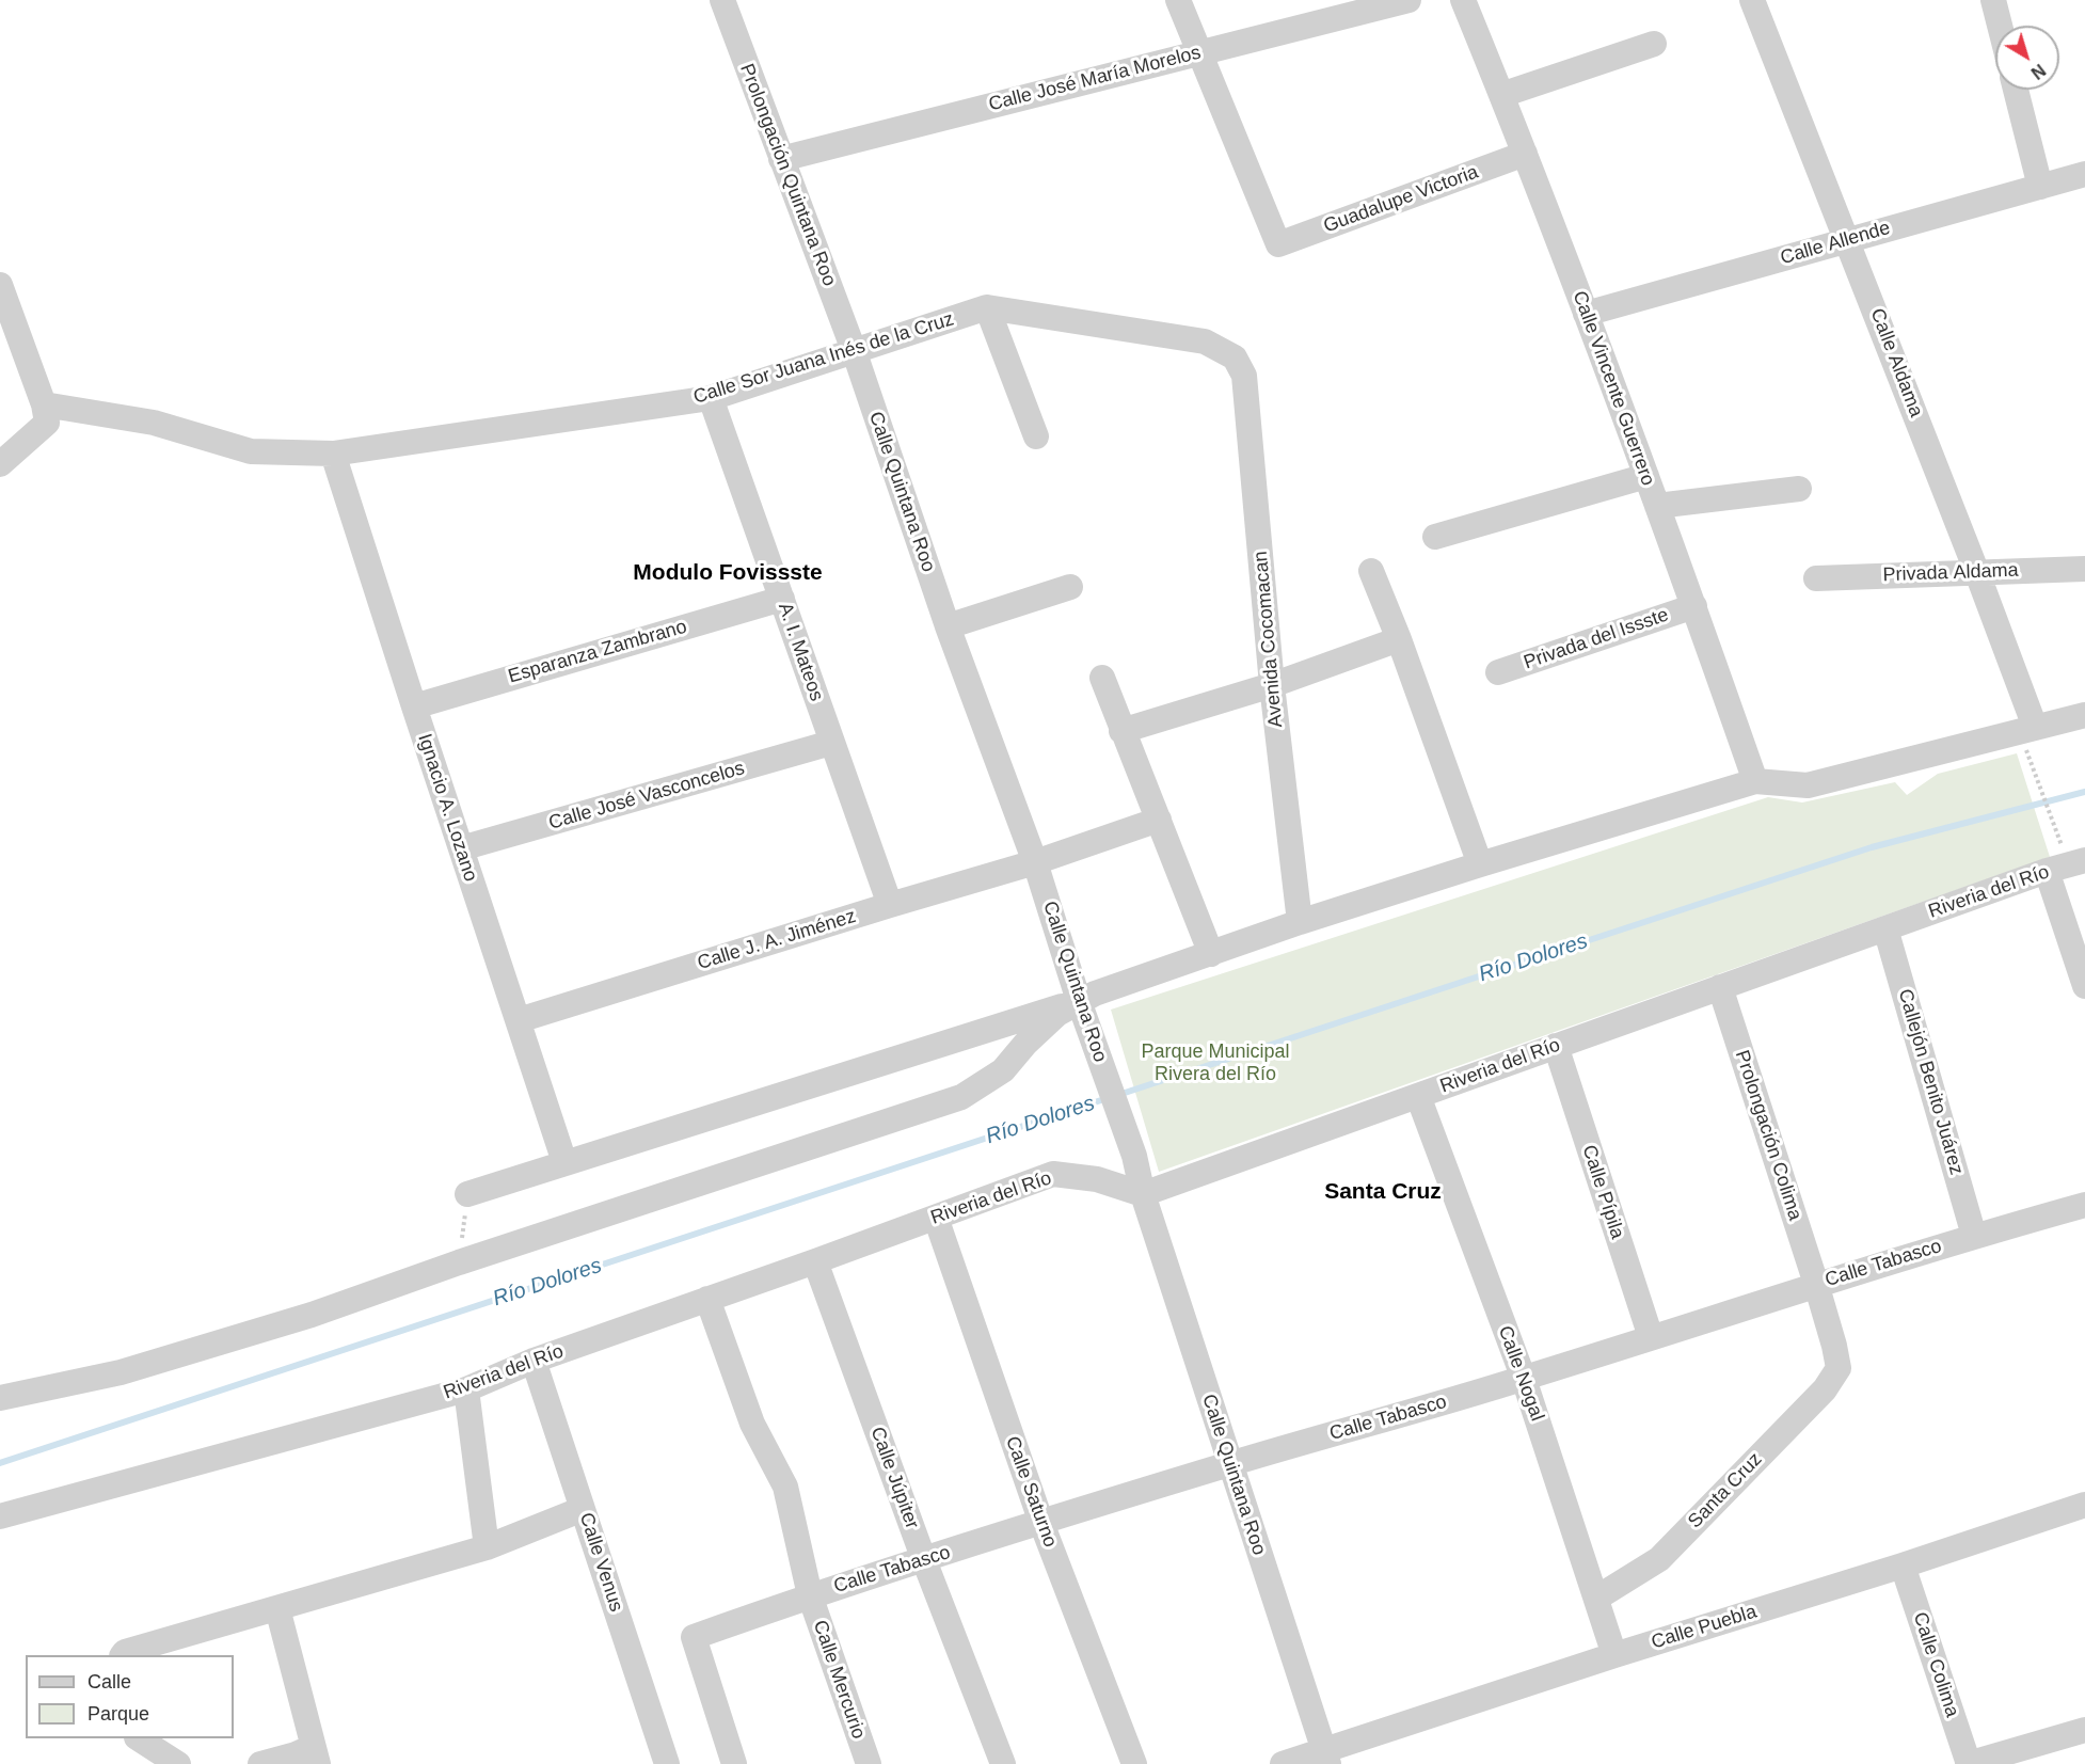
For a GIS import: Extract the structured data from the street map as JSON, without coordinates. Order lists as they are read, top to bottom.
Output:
{
  "streets": {
    "street": [
      "Calle José María Morelos",
      "Prolongación Quintana Roo",
      "Guadalupe Victoria",
      "Calle Allende",
      "Calle Sor Juana Inés de la Cruz",
      "Calle Aldama",
      "Calle Vincente Guerrero",
      "Calle Quintana Roo",
      "Privada Aldama",
      "Avenida Cocomacan",
      "Privada del Issste",
      "Esparanza Zambrano",
      "A. I. Mateos",
      "Calle José Vasconcelos",
      "Ignacio A. Lozano",
      "Riveria del Río",
      "Calle J. A. Jiménez",
      "Callejón Benito Juárez",
      "Prolongación Colima",
      "Calle Pípila",
      "Calle Tabasco",
      "Calle Nogal",
      "Calle Júpiter",
      "Santa Cruz",
      "Calle Saturno",
      "Calle Venus",
      "Calle Puebla",
      "Calle Colima",
      "Calle Mercurio"
    ]
  },
  "crossings": [
    ["Calle José María Morelos", "Prolongación Quintana Roo"],
    ["Calle José María Morelos", "Guadalupe Victoria"],
    ["Prolongación Quintana Roo", "Calle Sor Juana Inés de la Cruz"],
    ["Prolongación Quintana Roo", "Calle Quintana Roo"],
    ["Guadalupe Victoria", "Calle Vincente Guerrero"],
    ["Calle Allende", "Calle Aldama"],
    ["Calle Allende", "Calle Vincente Guerrero"],
    ["Calle Sor Juana Inés de la Cruz", "Calle Quintana Roo"],
    ["Calle Sor Juana Inés de la Cruz", "Avenida Cocomacan"],
    ["Calle Sor Juana Inés de la Cruz", "A. I. Mateos"],
    ["Calle Sor Juana Inés de la Cruz", "Ignacio A. Lozano"],
    ["Calle Aldama", "Privada Aldama"],
    ["Calle Vincente Guerrero", "Privada del Issste"],
    ["Calle Quintana Roo", "Riveria del Río"],
    ["Calle Quintana Roo", "Calle J. A. Jiménez"],
    ["Calle Quintana Roo", "Calle Tabasco"],
    ["Calle Quintana Roo", "Calle Puebla"],
    ["Esparanza Zambrano", "A. I. Mateos"],
    ["Esparanza Zambrano", "Ignacio A. Lozano"],
    ["A. I. Mateos", "Calle José Vasconcelos"],
    ["A. I. Mateos", "Calle J. A. Jiménez"],
    ["Calle José Vasconcelos", "Ignacio A. Lozano"],
    ["Ignacio A. Lozano", "Calle J. A. Jiménez"],
    ["Riveria del Río", "Callejón Benito Juárez"],
    ["Riveria del Río", "Prolongación Colima"],
    ["Riveria del Río", "Calle Pípila"],
    ["Riveria del Río", "Calle Nogal"],
    ["Riveria del Río", "Calle Júpiter"],
    ["Riveria del Río", "Calle Saturno"],
    ["Riveria del Río", "Calle Venus"],
    ["Riveria del Río", "Calle Mercurio"],
    ["Callejón Benito Juárez", "Calle Tabasco"],
    ["Prolongación Colima", "Calle Tabasco"],
    ["Prolongación Colima", "Santa Cruz"],
    ["Calle Pípila", "Calle Tabasco"],
    ["Calle Tabasco", "Calle Nogal"],
    ["Calle Tabasco", "Calle Júpiter"],
    ["Calle Tabasco", "Calle Saturno"],
    ["Calle Tabasco", "Calle Mercurio"],
    ["Calle Nogal", "Santa Cruz"],
    ["Calle Nogal", "Calle Puebla"],
    ["Calle Puebla", "Calle Colima"]
  ],
  "districts": ["Modulo Fovissste", "Santa Cruz"],
  "water": ["Río Dolores"],
  "parks": ["Parque Municipal Rivera del Río"],
  "legend": ["Calle", "Parque"],
  "north": "bottom right"
}
